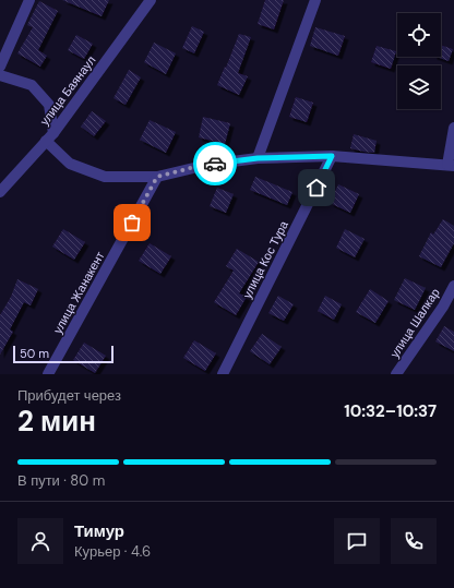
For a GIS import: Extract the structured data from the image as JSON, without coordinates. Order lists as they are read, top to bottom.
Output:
{
  "streets": {
    "street": [
      "улица Баянаул",
      "улица Кос Тура",
      "улица Жанакент",
      "улица Шалкар"
    ]
  },
  "scale_bar": "50 m",
  "page": {
    "scale": "50 m",
    "heading": ["2 мин", "Прибудет через", "10:32–10:37"],
    "panel": ["Тимур", "Курьер · 4.6"],
    "bar": "В пути · 80 m"
  }
}
